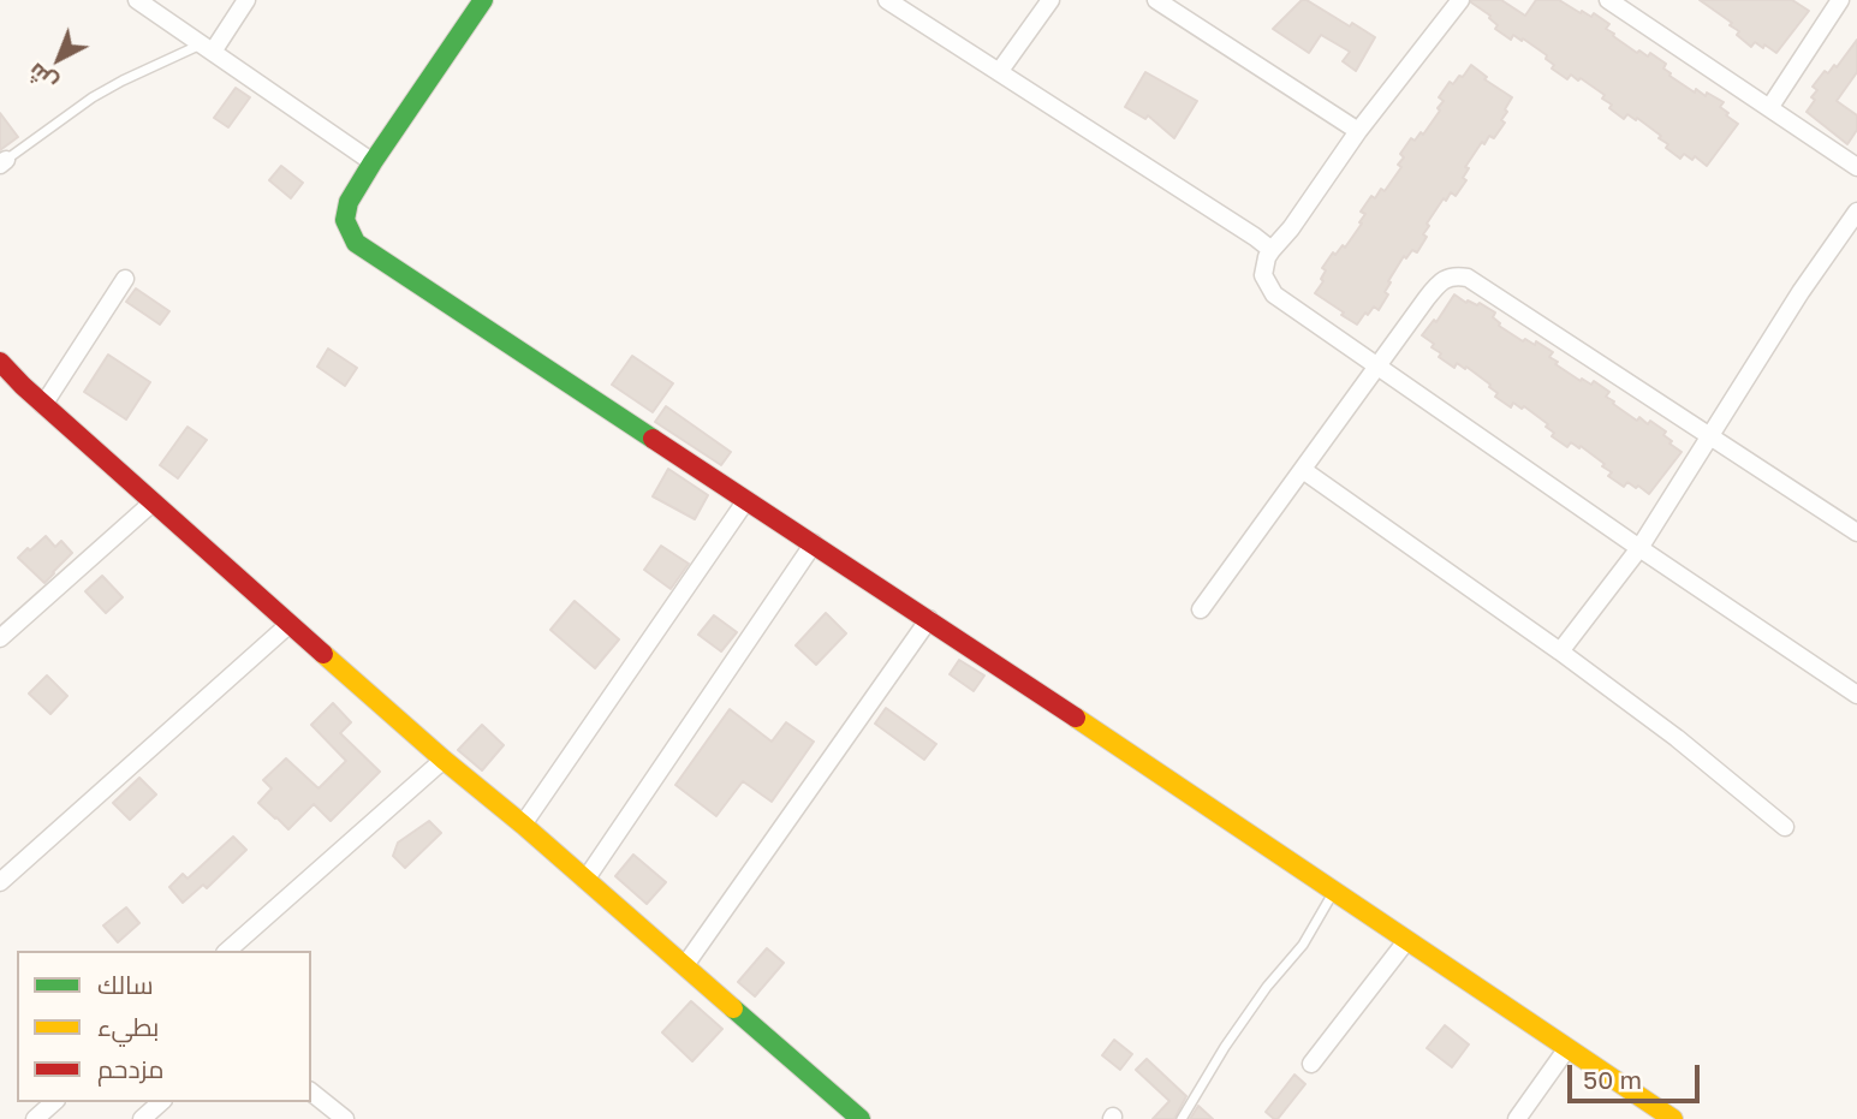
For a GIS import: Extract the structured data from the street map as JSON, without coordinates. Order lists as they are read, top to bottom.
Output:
{
  "legend": ["سالك", "بطيء", "مزدحم"],
  "scale_bar": "50 m",
  "north": "bottom left"
}
